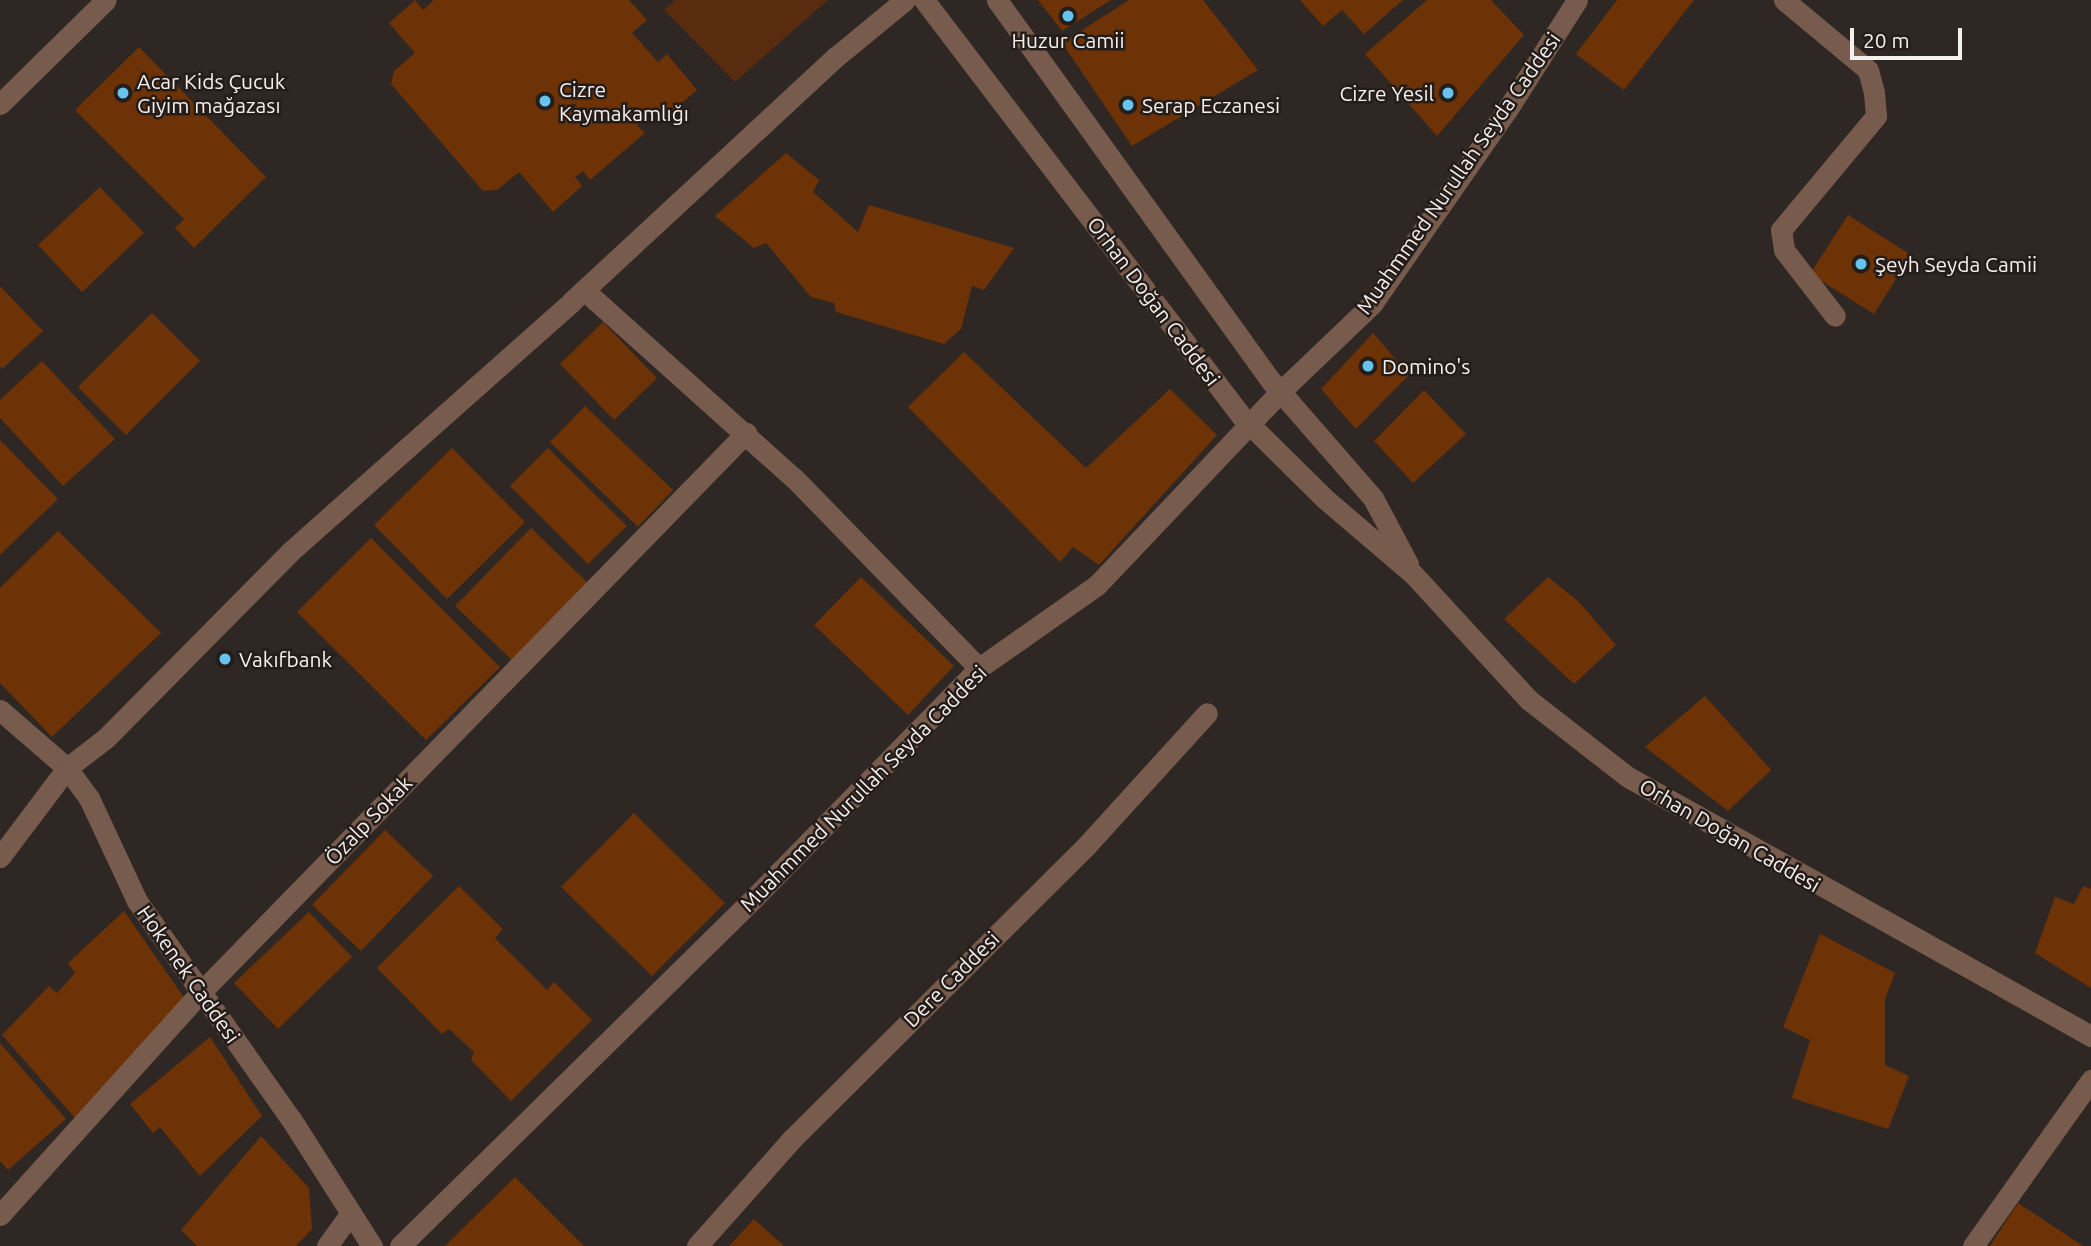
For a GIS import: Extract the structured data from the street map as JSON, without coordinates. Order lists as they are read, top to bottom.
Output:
{
  "streets": {
    "street": [
      "Muahmmed Nurullah Seyda Caddesi",
      "Orhan Doğan Caddesi",
      "Özalp Sokak",
      "Hokenek Caddesi",
      "Dere Caddesi"
    ]
  },
  "crossings": [
    ["Muahmmed Nurullah Seyda Caddesi", "Orhan Doğan Caddesi"],
    ["Özalp Sokak", "Hokenek Caddesi"]
  ],
  "places": [
    "Huzur Camii",
    "Acar Kids Çucuk Giyim mağazası",
    "Cizre Yesil",
    "Cizre Kaymakamlığı",
    "Serap Eczanesi",
    "Şeyh Seyda Camii",
    "Domino's",
    "Vakıfbank"
  ],
  "scale_bar": "20 m"
}
